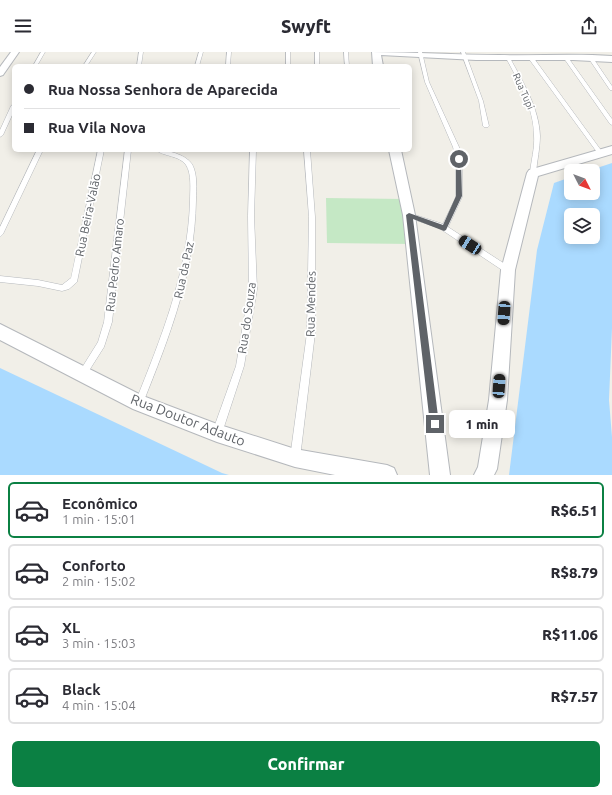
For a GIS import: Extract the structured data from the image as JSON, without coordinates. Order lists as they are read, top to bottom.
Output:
{
  "streets": {
    "street": ["Rua Doutor Adauto"],
    "lane": [
      "Rua Tupi",
      "Rua Beira-Valão",
      "Rua Pedro Amaro",
      "Rua da Paz",
      "Rua Mendes",
      "Rua do Souza"
    ]
  },
  "crossings": [
    ["Rua Pedro Amaro", "Rua Doutor Adauto"],
    ["Rua da Paz", "Rua Doutor Adauto"],
    ["Rua Mendes", "Rua Doutor Adauto"],
    ["Rua do Souza", "Rua Doutor Adauto"]
  ],
  "north": "bottom right",
  "page": {
    "header": "Swyft",
    "banner": ["Rua Nossa Senhora de Aparecida", "Rua Vila Nova"],
    "bubble": "1 min",
    "list": [
      {
        "name": "Econômico",
        "note": "1 min · 15:01",
        "value": "R$6.51"
      },
      {
        "name": "Conforto",
        "note": "2 min · 15:02",
        "value": "R$8.79"
      },
      {
        "name": "XL",
        "note": "3 min · 15:03",
        "value": "R$11.06"
      },
      {
        "name": "Black",
        "note": "4 min · 15:04",
        "value": "R$7.57"
      }
    ],
    "buttons": "Confirmar"
  }
}
